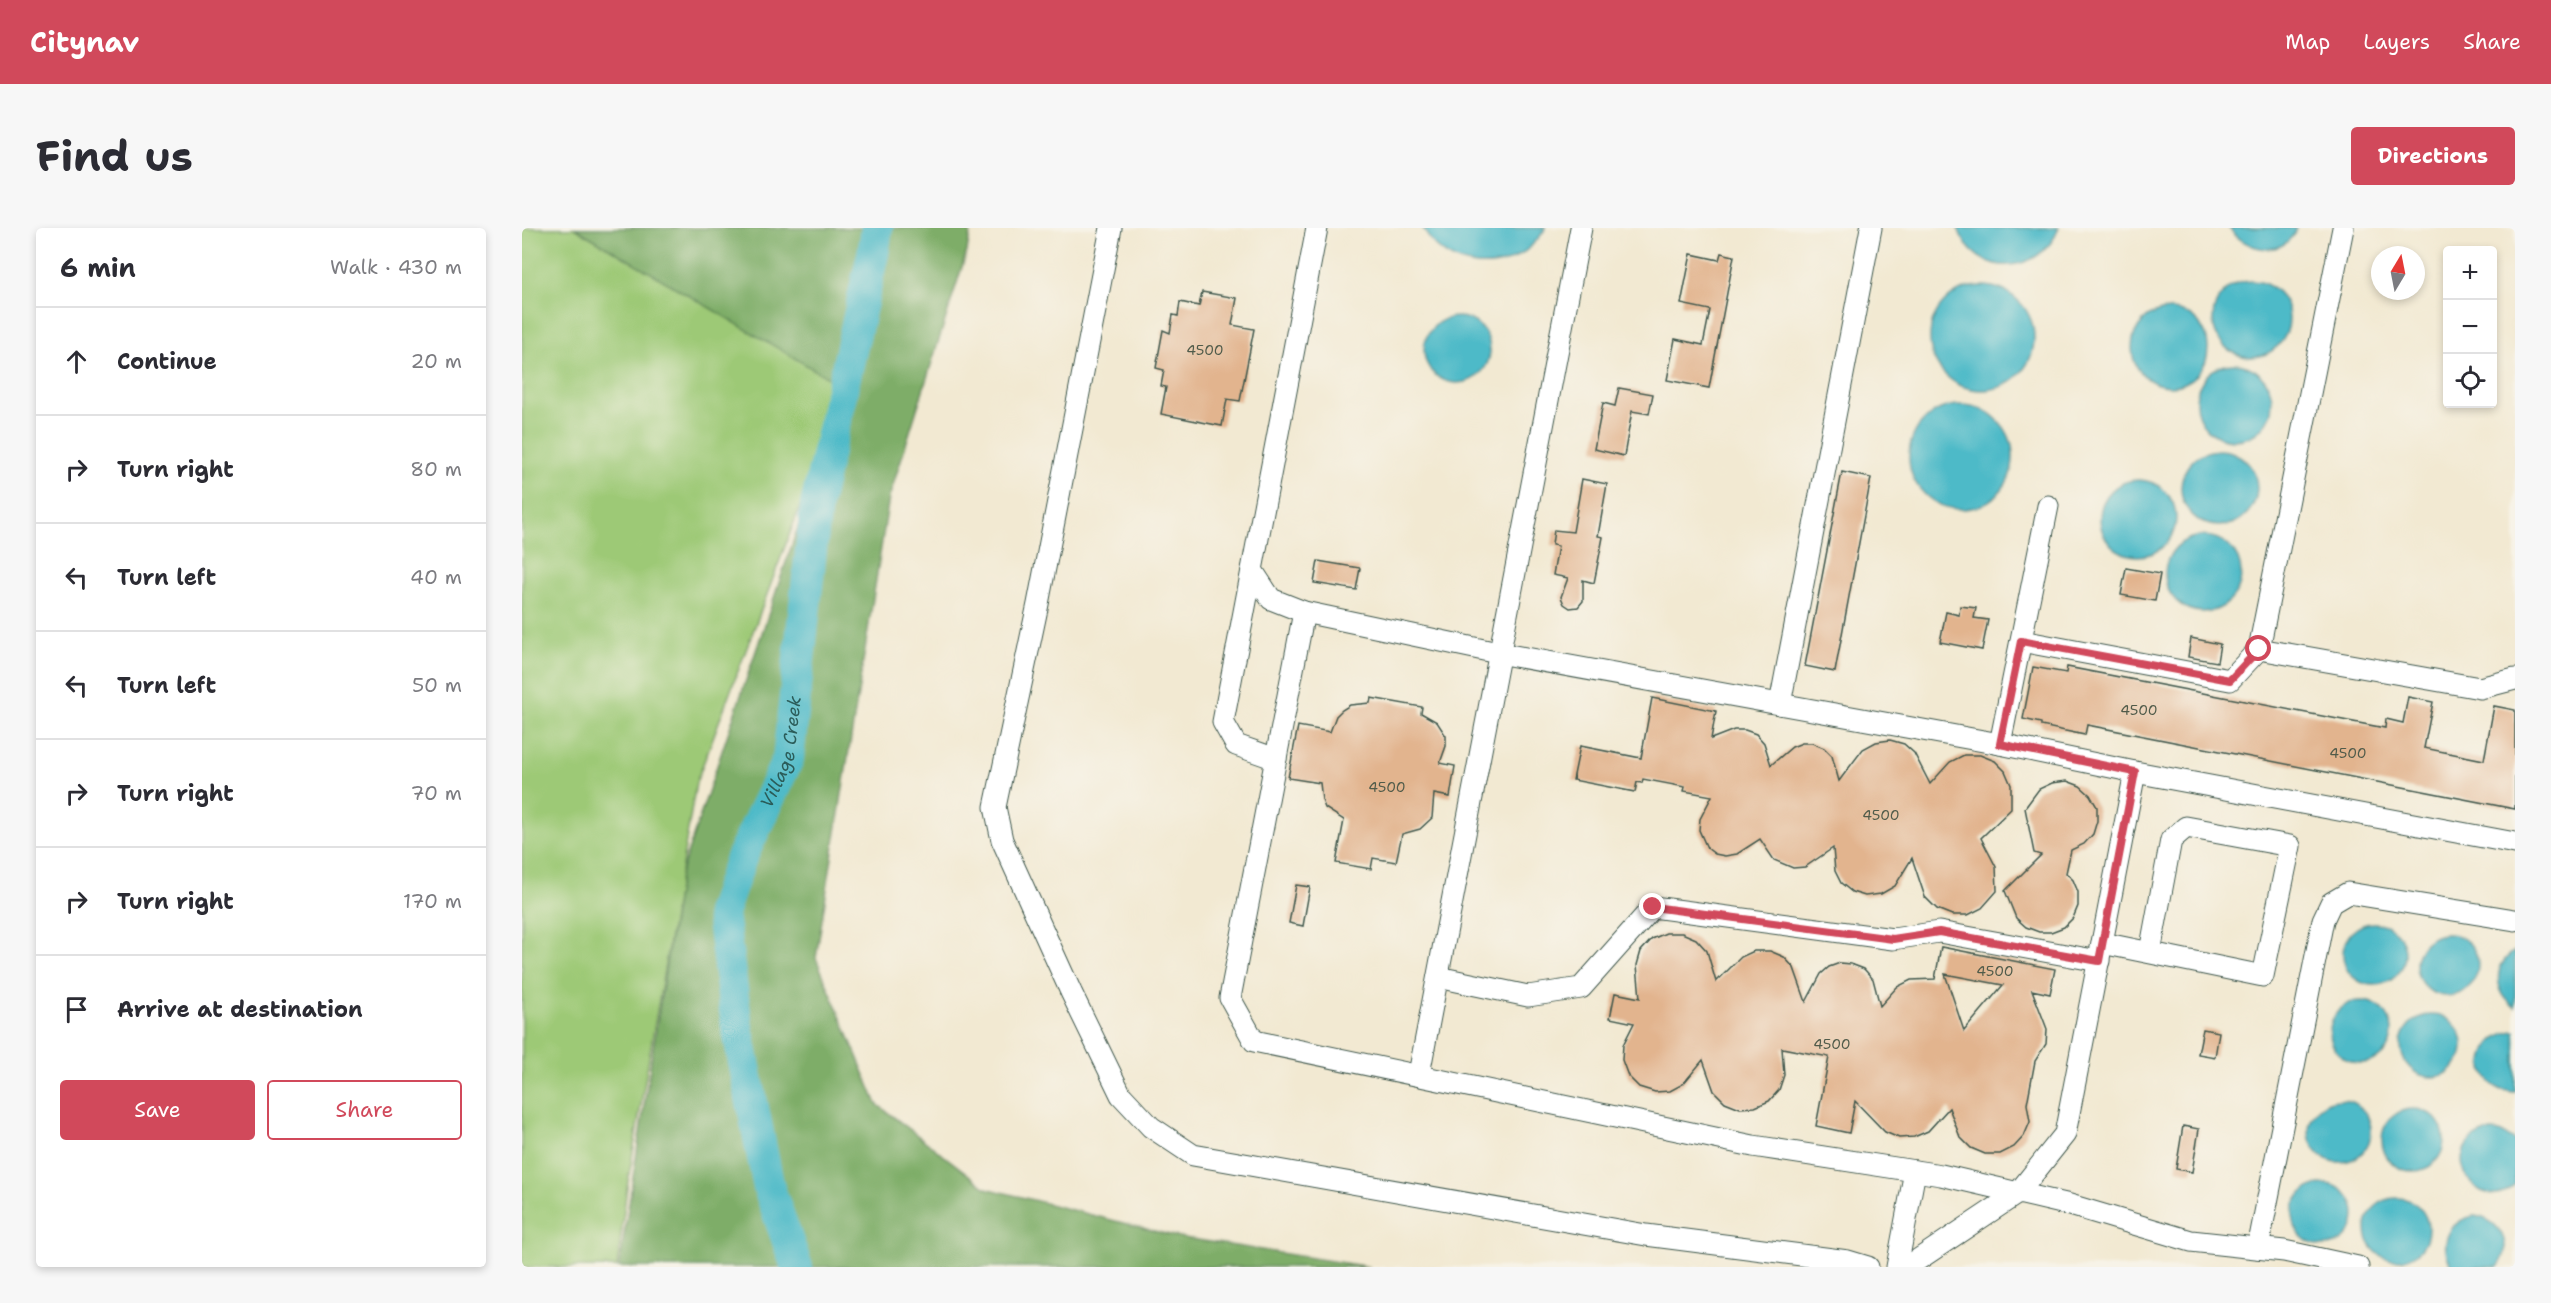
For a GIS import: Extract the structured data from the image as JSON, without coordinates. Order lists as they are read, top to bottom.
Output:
{
  "water": ["Village Creek"],
  "house_numbers": [
    "4500",
    "4500",
    "4500",
    "4500",
    "4500",
    "4500",
    "4500"
  ],
  "north": "top",
  "page": {
    "header": "Citynav",
    "nav": ["Map", "Layers", "Share"],
    "buttons": [
      "Directions",
      ["Save", "Share"]
    ],
    "title": "Find us",
    "heading": ["6 min", "Walk · 430 m"],
    "map_buttons": ["+", "−"],
    "list": [
      ["Continue", "20 m"],
      ["Turn right", "80 m"],
      ["Turn left", "40 m"],
      ["Turn left", "50 m"],
      ["Turn right", "70 m"],
      ["Turn right", "170 m"],
      "Arrive at destination"
    ]
  }
}
